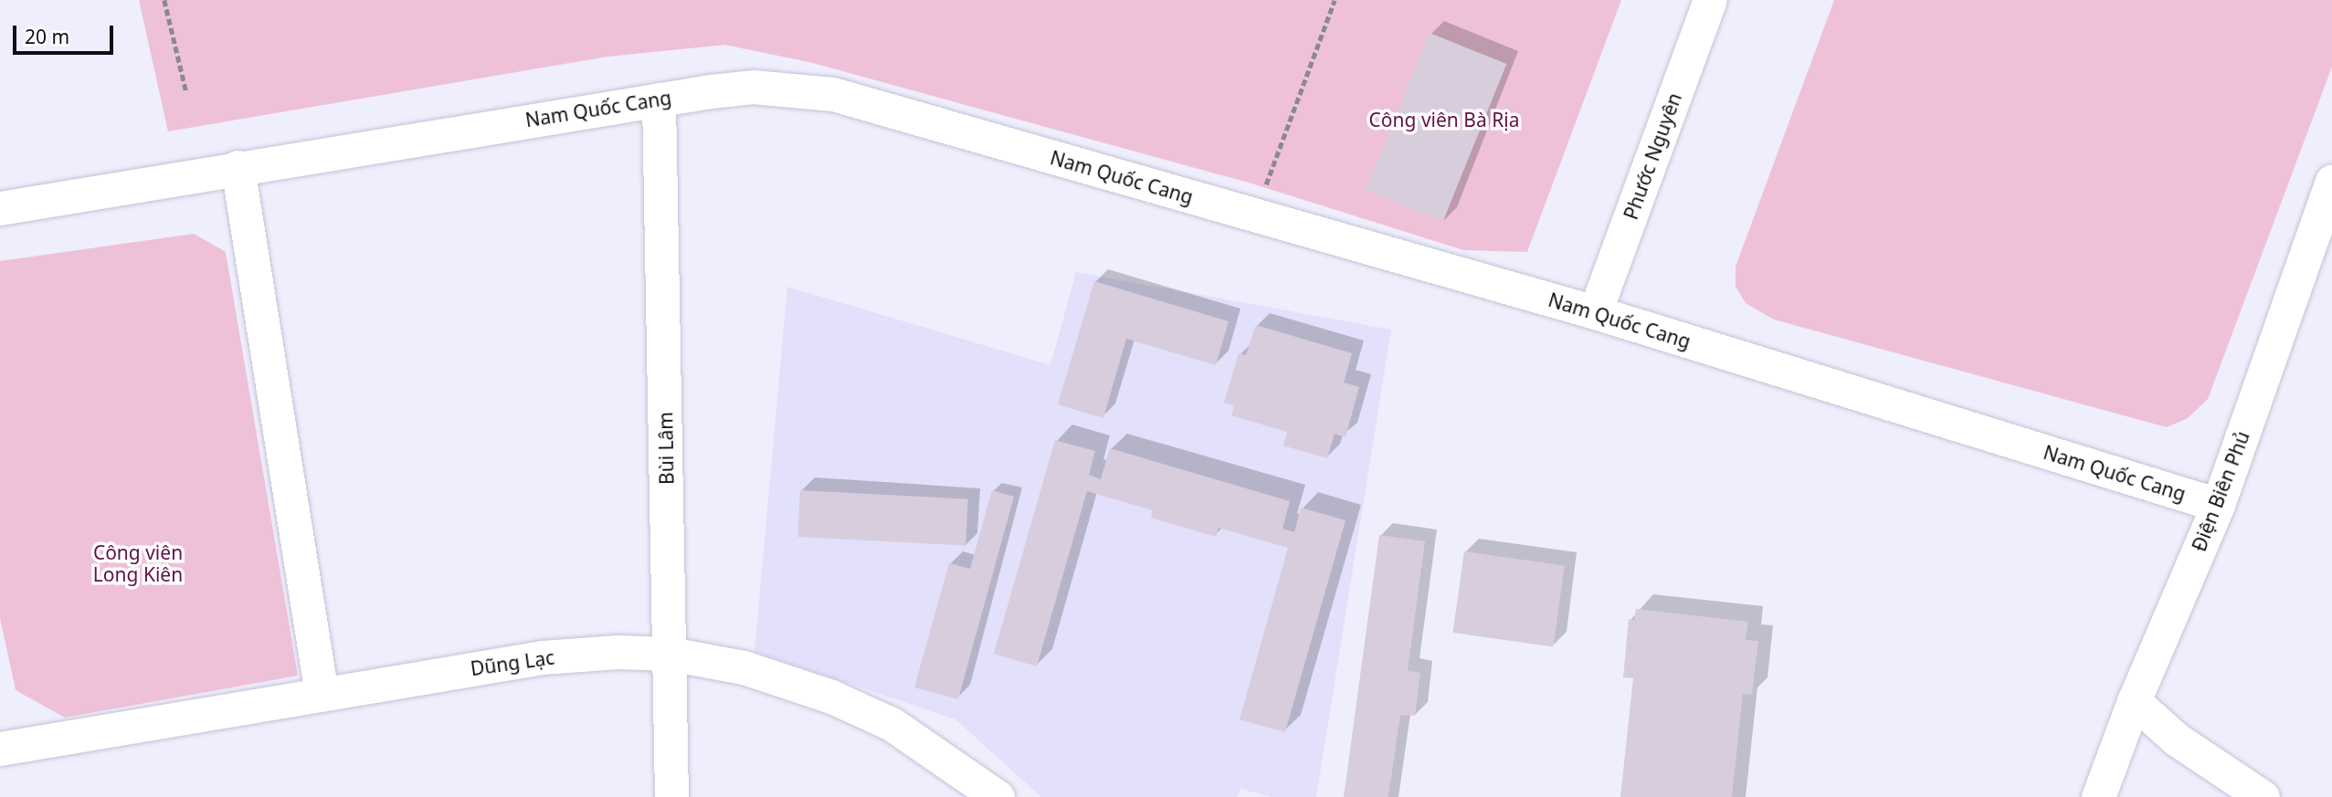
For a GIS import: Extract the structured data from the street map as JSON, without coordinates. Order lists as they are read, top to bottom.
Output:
{
  "streets": {
    "street": [
      "Nam Quốc Cang",
      "Phước Nguyên",
      "Bùi Lâm",
      "Điện Biên Phủ",
      "Dũng Lạc"
    ]
  },
  "crossings": [
    ["Nam Quốc Cang", "Phước Nguyên"],
    ["Nam Quốc Cang", "Bùi Lâm"],
    ["Nam Quốc Cang", "Điện Biên Phủ"],
    ["Bùi Lâm", "Dũng Lạc"]
  ],
  "parks": ["Công viên Bà Rịa", "Công viên Long Kiên"],
  "scale_bar": "20 m"
}
